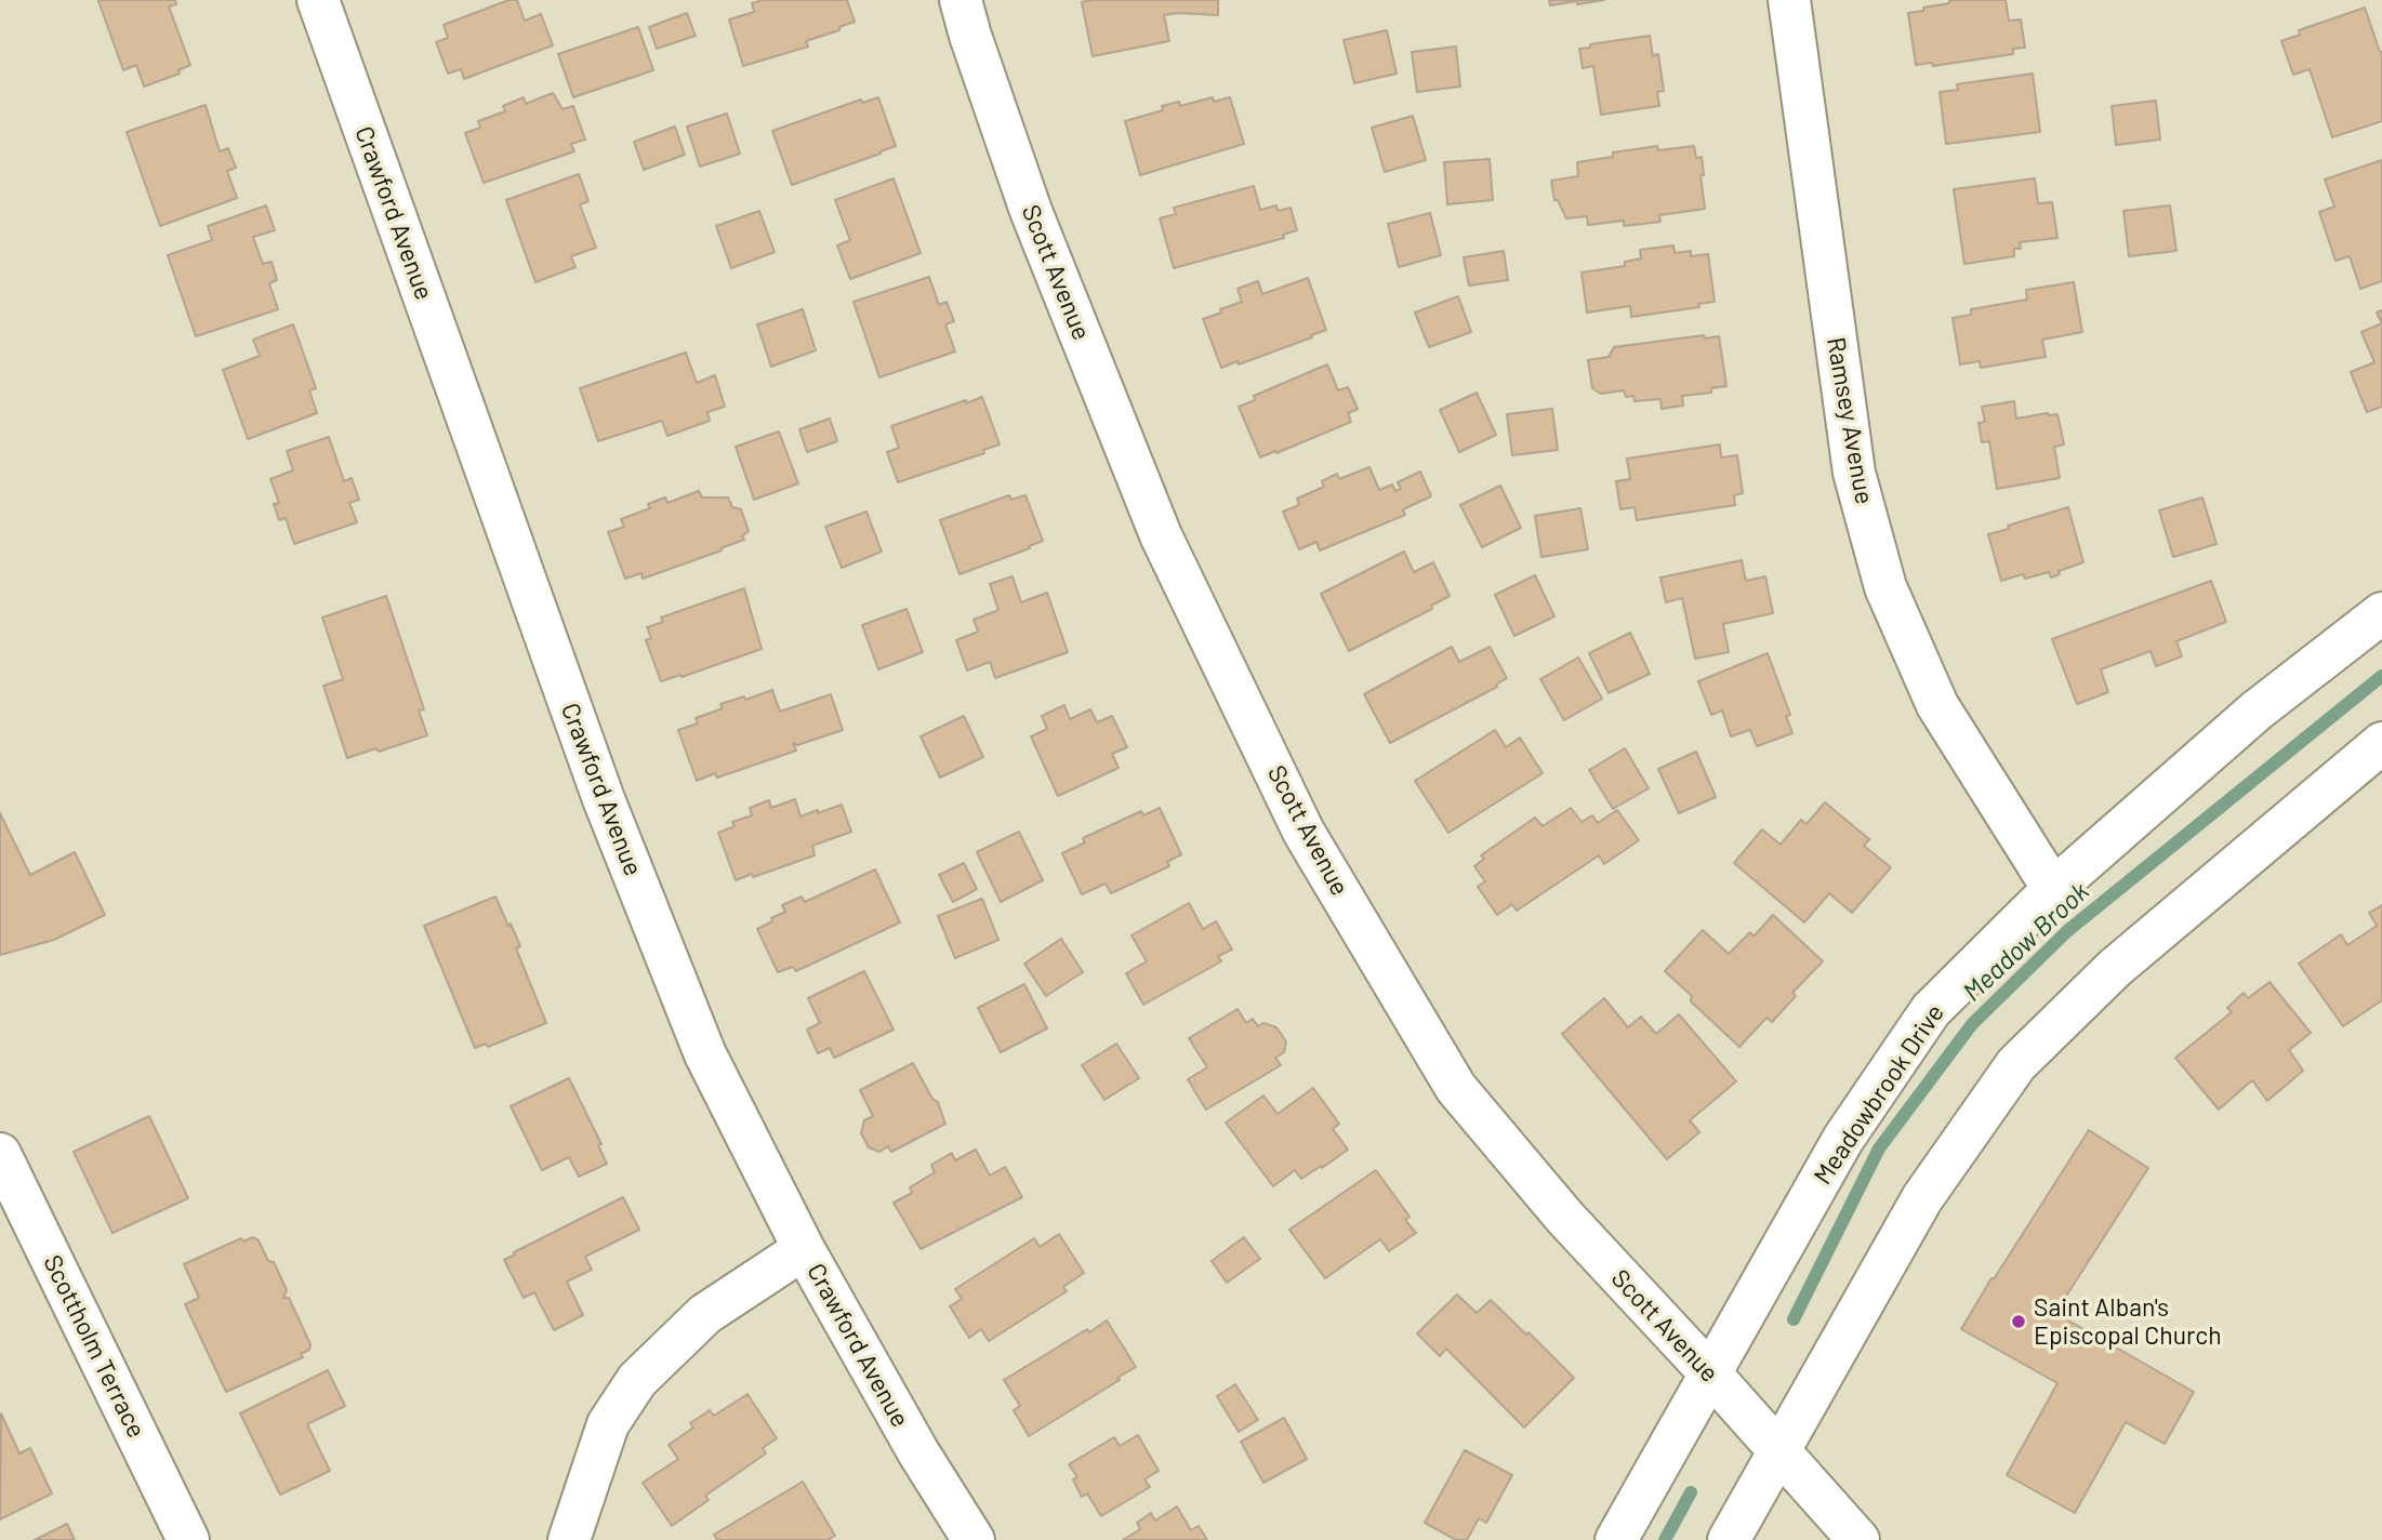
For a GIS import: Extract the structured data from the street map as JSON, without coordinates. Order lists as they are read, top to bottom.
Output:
{
  "streets": {
    "street": [
      "Crawford Avenue",
      "Scott Avenue",
      "Ramsey Avenue",
      "Meadowbrook Drive",
      "Scottholm Terrace"
    ]
  },
  "crossings": [
    ["Scott Avenue", "Meadowbrook Drive"],
    ["Ramsey Avenue", "Meadowbrook Drive"]
  ],
  "water": ["Meadow Brook"],
  "places": ["Saint Alban's Episcopal Church"]
}
